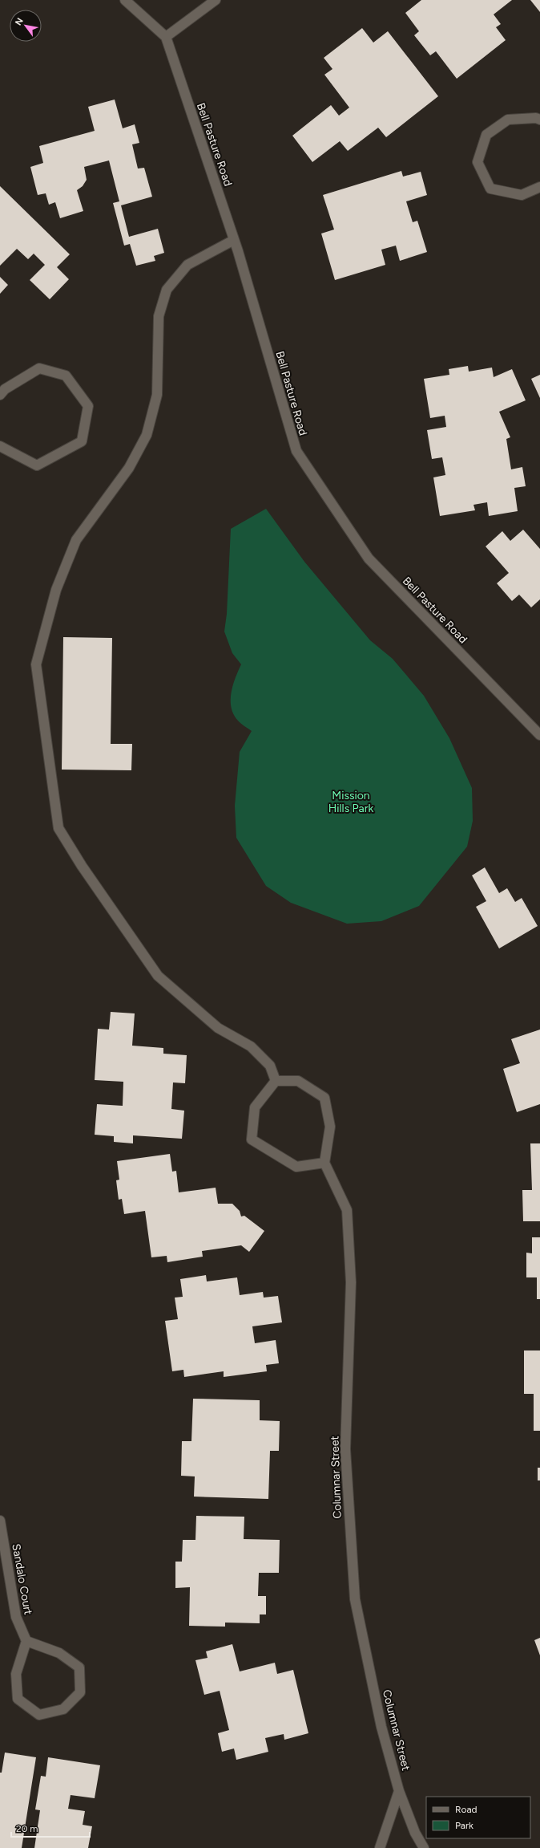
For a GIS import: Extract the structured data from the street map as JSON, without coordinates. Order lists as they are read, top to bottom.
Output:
{
  "streets": {
    "street": ["Bell Pasture Road", "Columnar Street", "Sandalo Court"]
  },
  "parks": ["Mission Hills Park"],
  "legend": ["Road", "Park"],
  "scale_bar": "20 m",
  "north": "top left"
}
